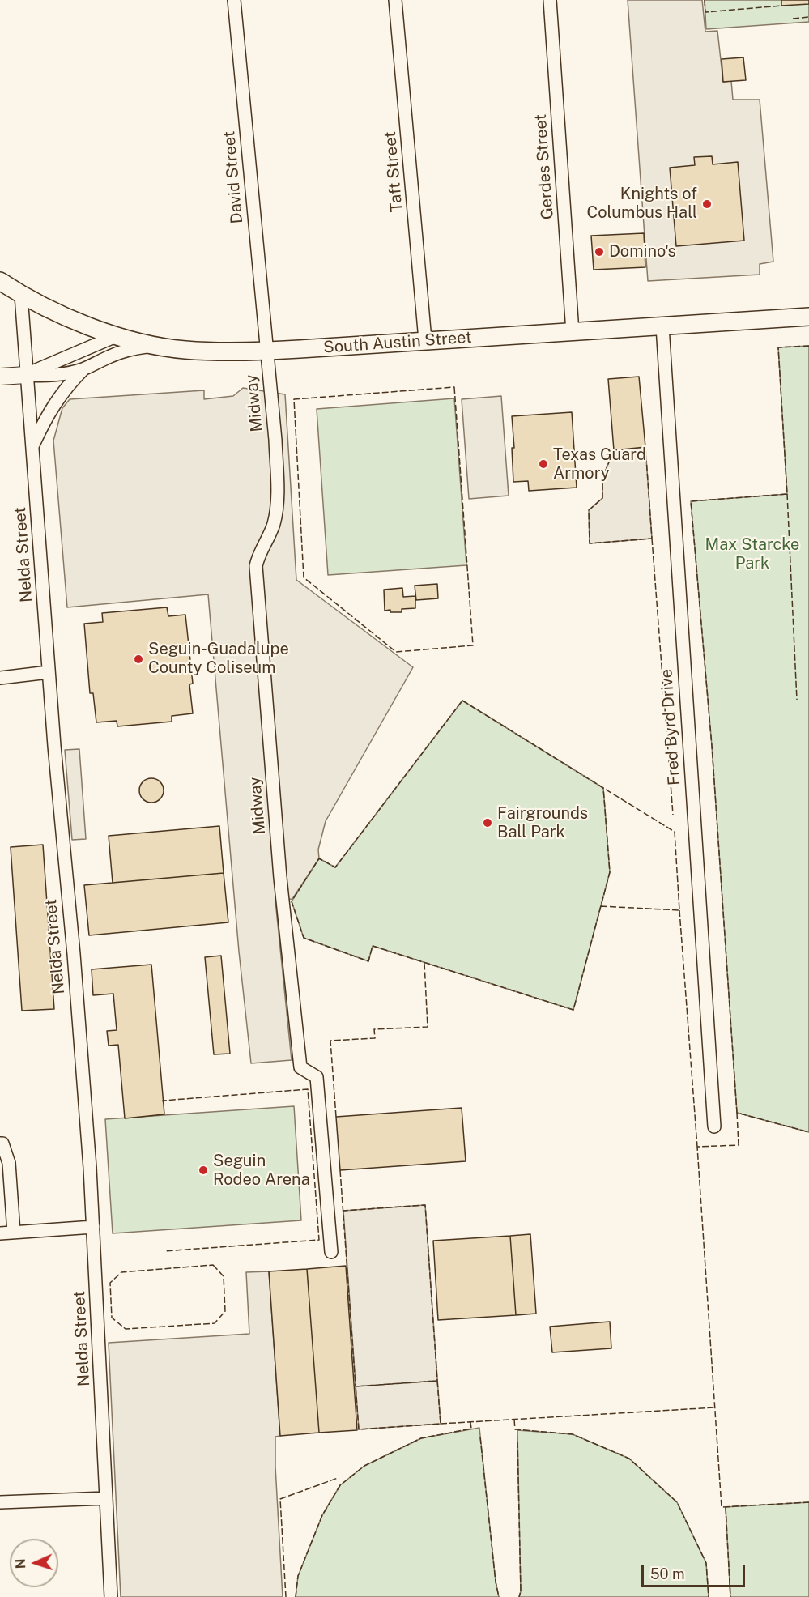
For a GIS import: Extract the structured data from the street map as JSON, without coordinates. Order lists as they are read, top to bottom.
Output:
{
  "streets": {
    "main road": ["South Austin Street"],
    "street": [
      "Gerdes Street",
      "Taft Street",
      "David Street",
      "Midway",
      "Nelda Street",
      "Fred Byrd Drive"
    ]
  },
  "crossings": [
    ["Gerdes Street", "South Austin Street"],
    ["Taft Street", "South Austin Street"],
    ["David Street", "South Austin Street"],
    ["David Street", "Midway"],
    ["South Austin Street", "Midway"],
    ["South Austin Street", "Nelda Street"],
    ["South Austin Street", "Fred Byrd Drive"]
  ],
  "parks": ["Max Starcke Park"],
  "places": [
    "Knights of Columbus Hall",
    "Domino's",
    "Texas Guard Armory",
    "Seguin-Guadalupe County Coliseum",
    "Fairgrounds Ball Park",
    "Seguin Rodeo Arena"
  ],
  "scale_bar": "50 m",
  "north": "left"
}
